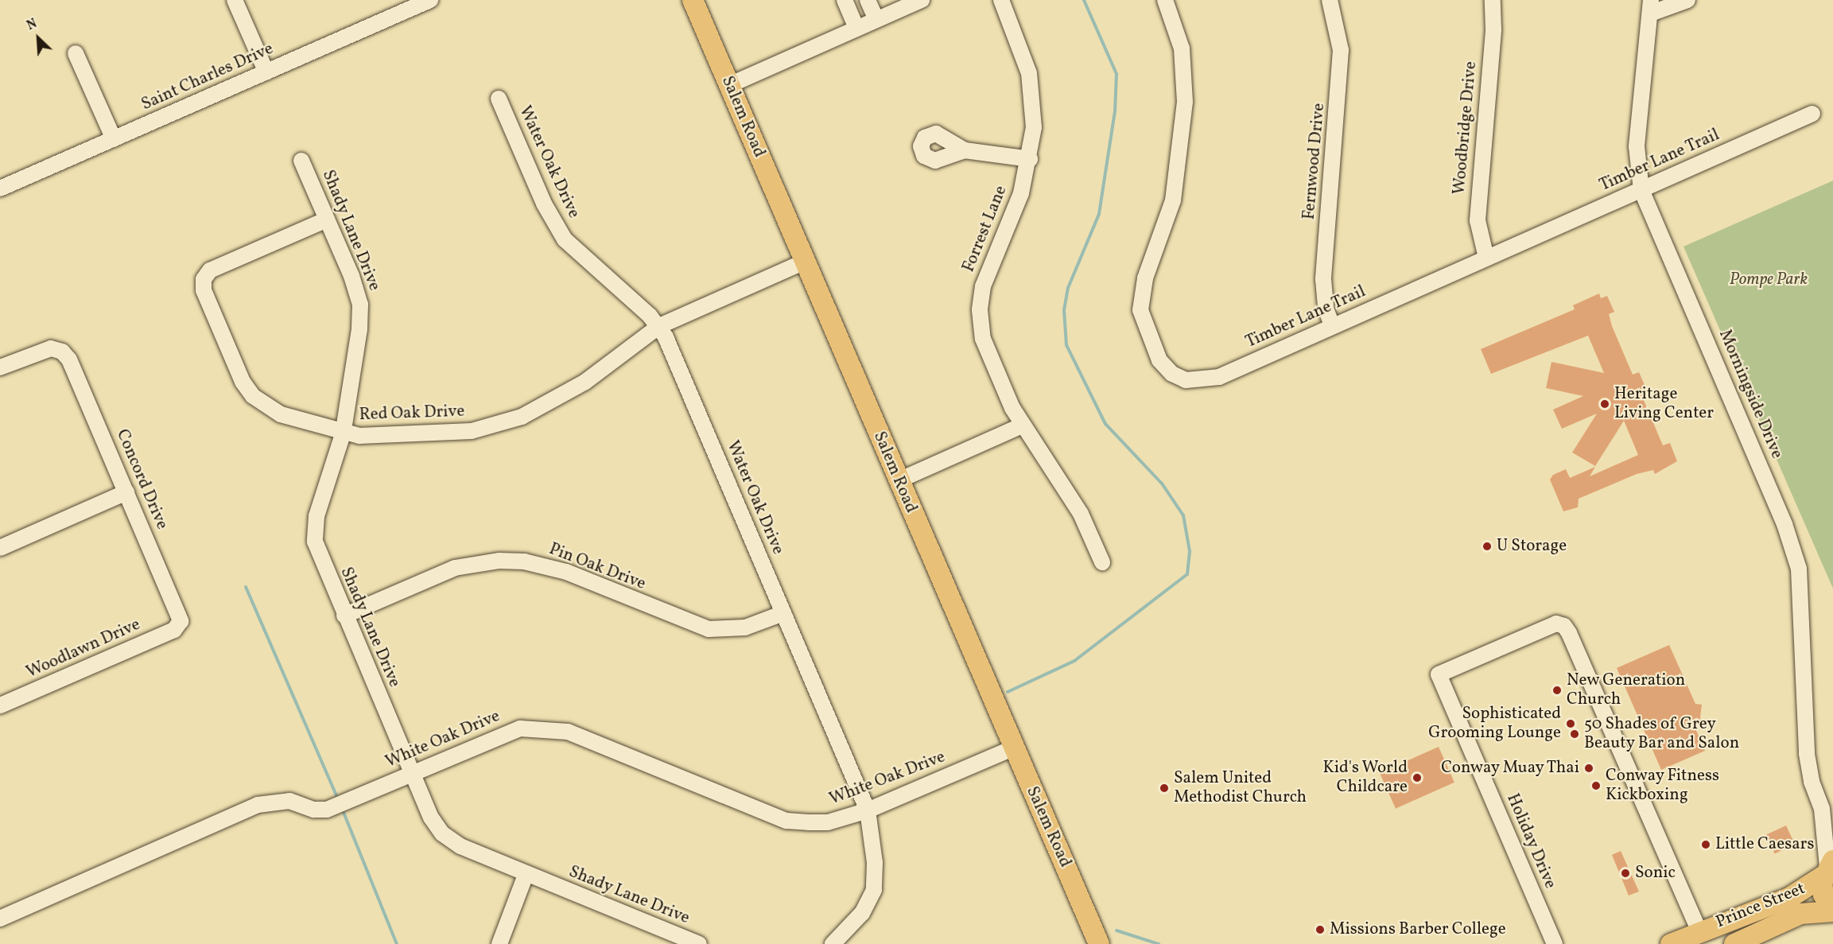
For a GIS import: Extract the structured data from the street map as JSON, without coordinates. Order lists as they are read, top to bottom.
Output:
{
  "streets": {
    "main road": ["Salem Road", "Prince Street"],
    "street": [
      "Saint Charles Drive",
      "Woodbridge Drive",
      "Timber Lane Trail",
      "Fernwood Drive",
      "Water Oak Drive",
      "Forrest Lane",
      "Shady Lane Drive",
      "Morningside Drive",
      "Red Oak Drive",
      "Concord Drive",
      "Pin Oak Drive",
      "Woodlawn Drive",
      "White Oak Drive",
      "Holiday Drive"
    ]
  },
  "crossings": [
    ["Salem Road", "Red Oak Drive"],
    ["Salem Road", "White Oak Drive"],
    ["Woodbridge Drive", "Timber Lane Trail"],
    ["Timber Lane Trail", "Fernwood Drive"],
    ["Timber Lane Trail", "Morningside Drive"],
    ["Water Oak Drive", "Red Oak Drive"],
    ["Water Oak Drive", "Pin Oak Drive"],
    ["Water Oak Drive", "White Oak Drive"],
    ["Shady Lane Drive", "Red Oak Drive"],
    ["Shady Lane Drive", "Pin Oak Drive"],
    ["Shady Lane Drive", "White Oak Drive"],
    ["Morningside Drive", "Prince Street"],
    ["Concord Drive", "Woodlawn Drive"],
    ["Holiday Drive", "Prince Street"]
  ],
  "parks": ["Pompe Park"],
  "places": [
    "Heritage Living Center",
    "U Storage",
    "New Generation Church",
    "Sophisticated Grooming Lounge",
    "50 Shades of Grey Beauty Bar and Salon",
    "Conway Muay Thai",
    "Kid's World Childcare",
    "Conway Fitness Kickboxing",
    "Salem United Methodist Church",
    "Little Caesars",
    "Sonic",
    "Missions Barber College"
  ],
  "north": "top left"
}
